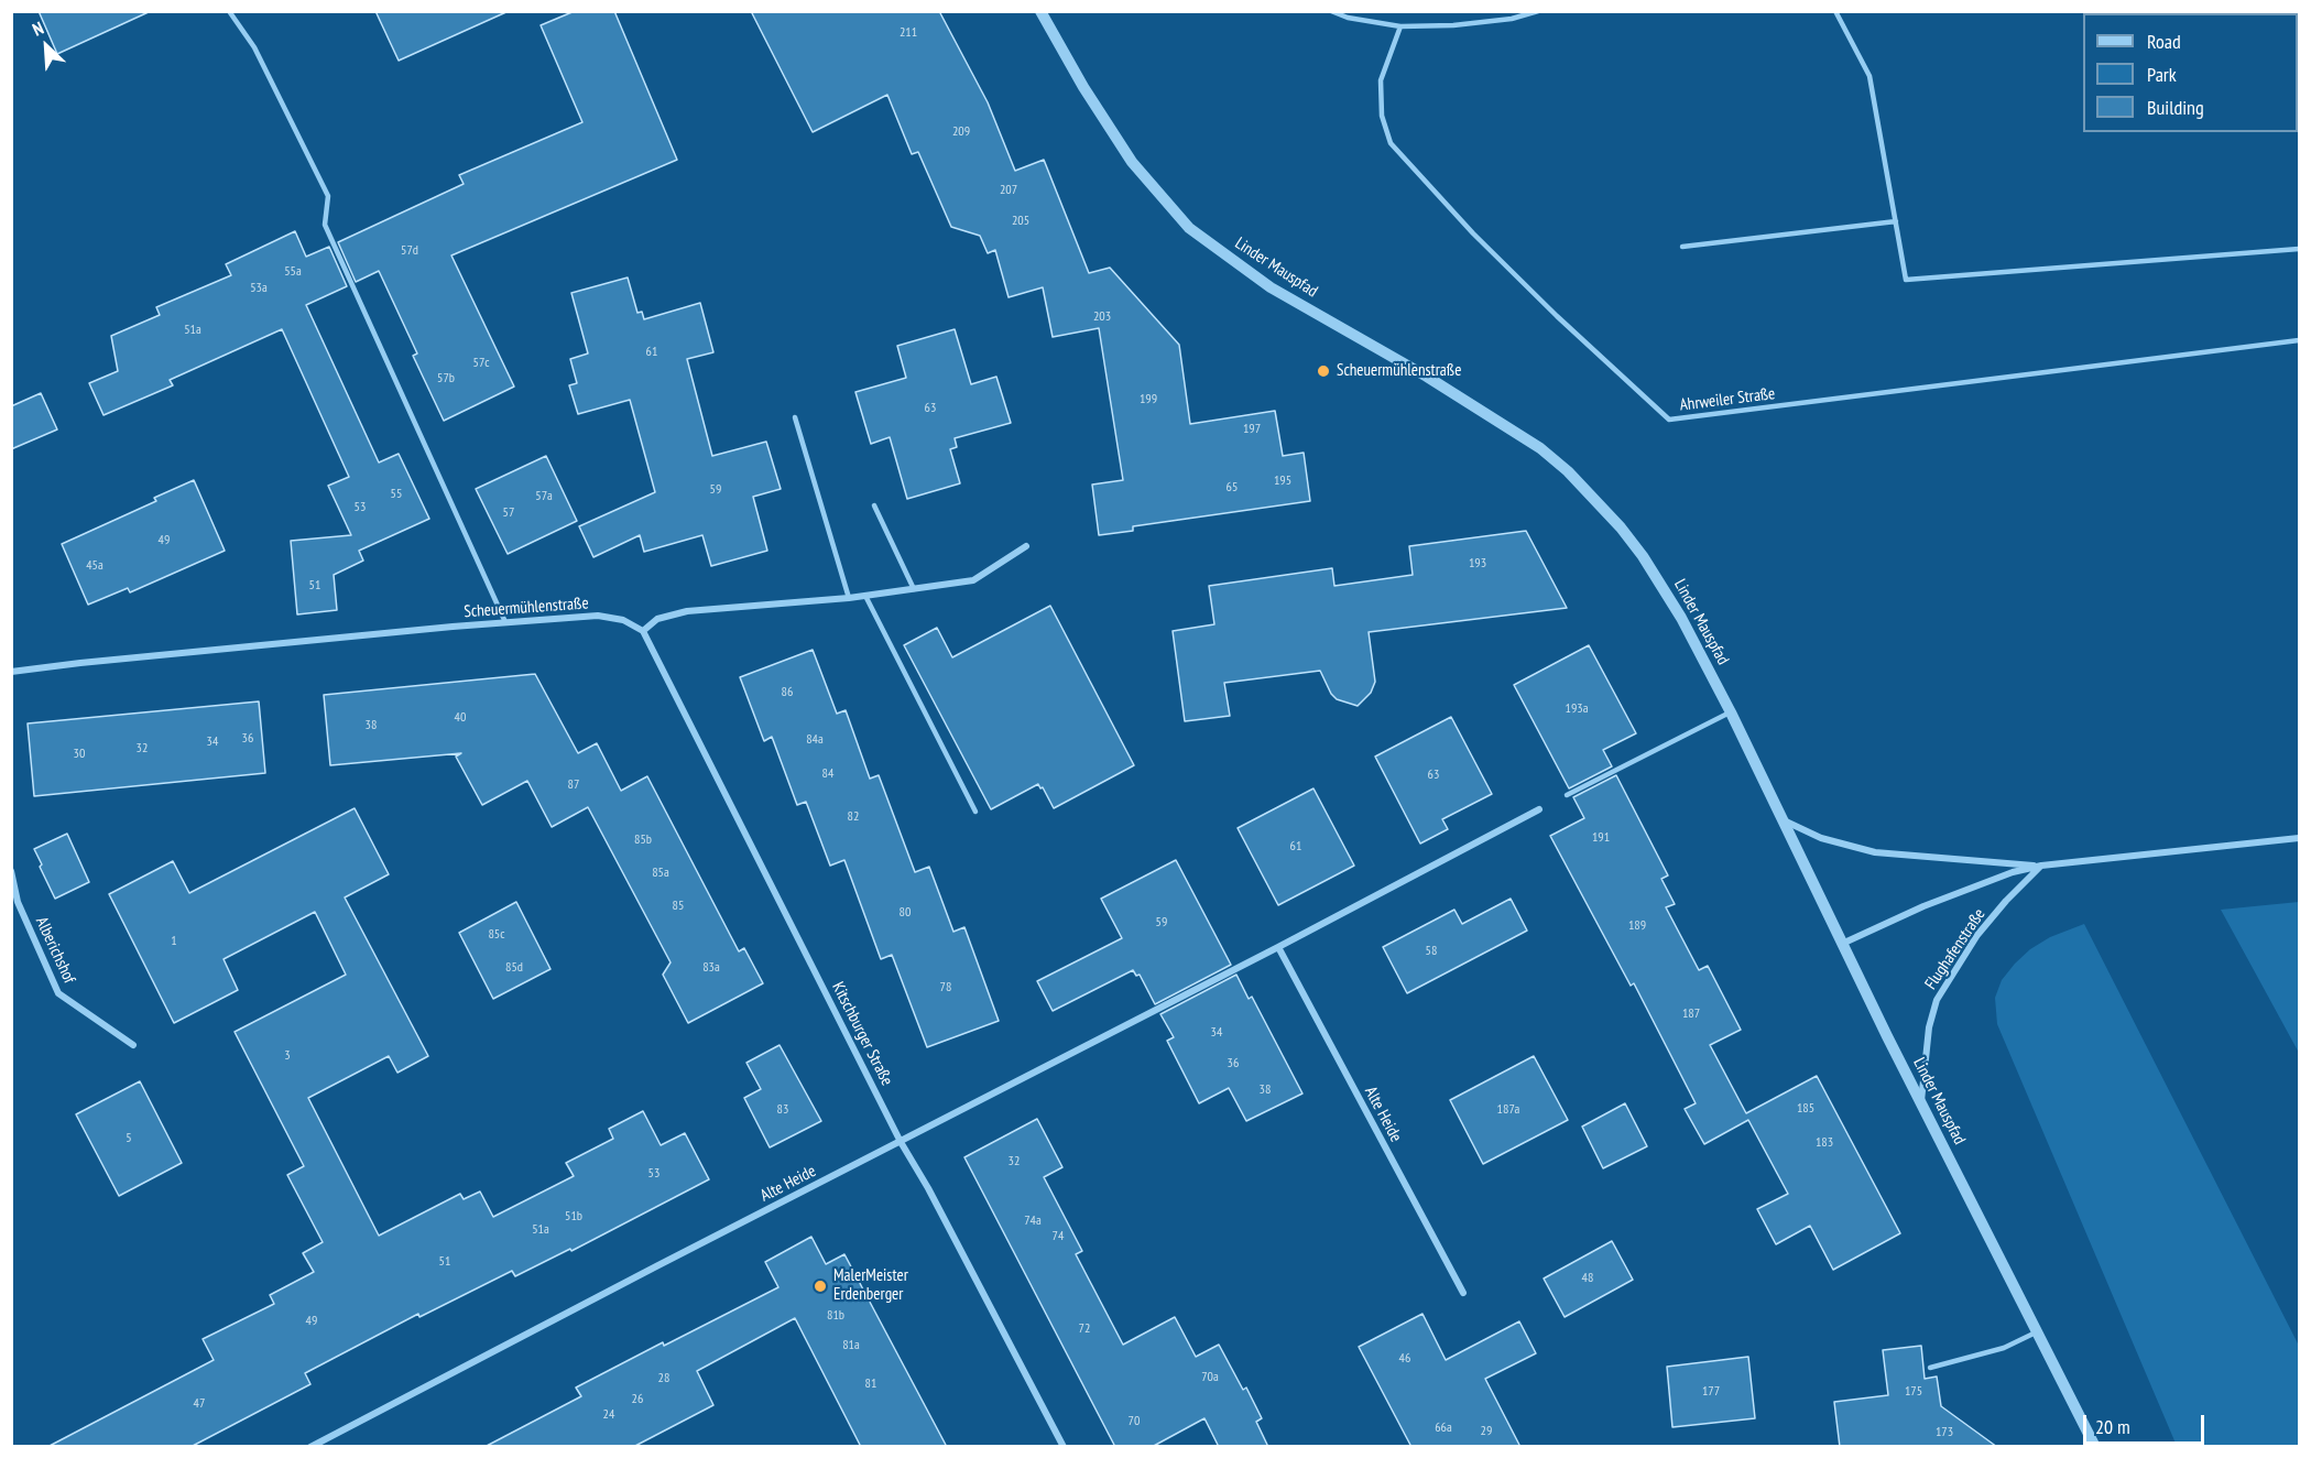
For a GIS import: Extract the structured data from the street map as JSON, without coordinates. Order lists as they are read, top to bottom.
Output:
{
  "streets": {
    "street": [
      "Linder Mauspfad",
      "Scheuermühlenstraße",
      "Flughafenstraße",
      "Alberichshof",
      "Kitschburger Straße",
      "Alte Heide"
    ],
    "lane": ["Ahrweiler Straße"]
  },
  "crossings": [
    ["Linder Mauspfad", "Flughafenstraße"],
    ["Scheuermühlenstraße", "Kitschburger Straße"],
    ["Kitschburger Straße", "Alte Heide"]
  ],
  "places": ["Scheuermühlenstraße", "MalerMeister Erdenberger"],
  "house_numbers": [
    "211",
    "209",
    "207",
    "205",
    "57d",
    "55a",
    "53a",
    "203",
    "51a",
    "61",
    "57c",
    "57b",
    "199",
    "63",
    "197",
    "195",
    "65",
    "59",
    "55",
    "57a",
    "53",
    "57",
    "49",
    "193",
    "45a",
    "51",
    "86",
    "193a",
    "40",
    "38",
    "36",
    "84a",
    "34",
    "32",
    "30",
    "84",
    "63",
    "87",
    "82",
    "191",
    "85b",
    "61",
    "85a",
    "85",
    "80",
    "59",
    "189",
    "85c",
    "1",
    "58",
    "85d",
    "83a",
    "78",
    "187",
    "34",
    "3",
    "36",
    "38",
    "185",
    "83",
    "187a",
    "5",
    "183",
    "32",
    "53",
    "51b",
    "74a",
    "51a",
    "74",
    "51",
    "48",
    "81b",
    "49",
    "72",
    "81a",
    "46",
    "70a",
    "28",
    "81",
    "177",
    "175",
    "26",
    "47",
    "24",
    "70",
    "66a",
    "29",
    "173"
  ],
  "legend": ["Road", "Park", "Building"],
  "scale_bar": "20 m",
  "north": "top left"
}
